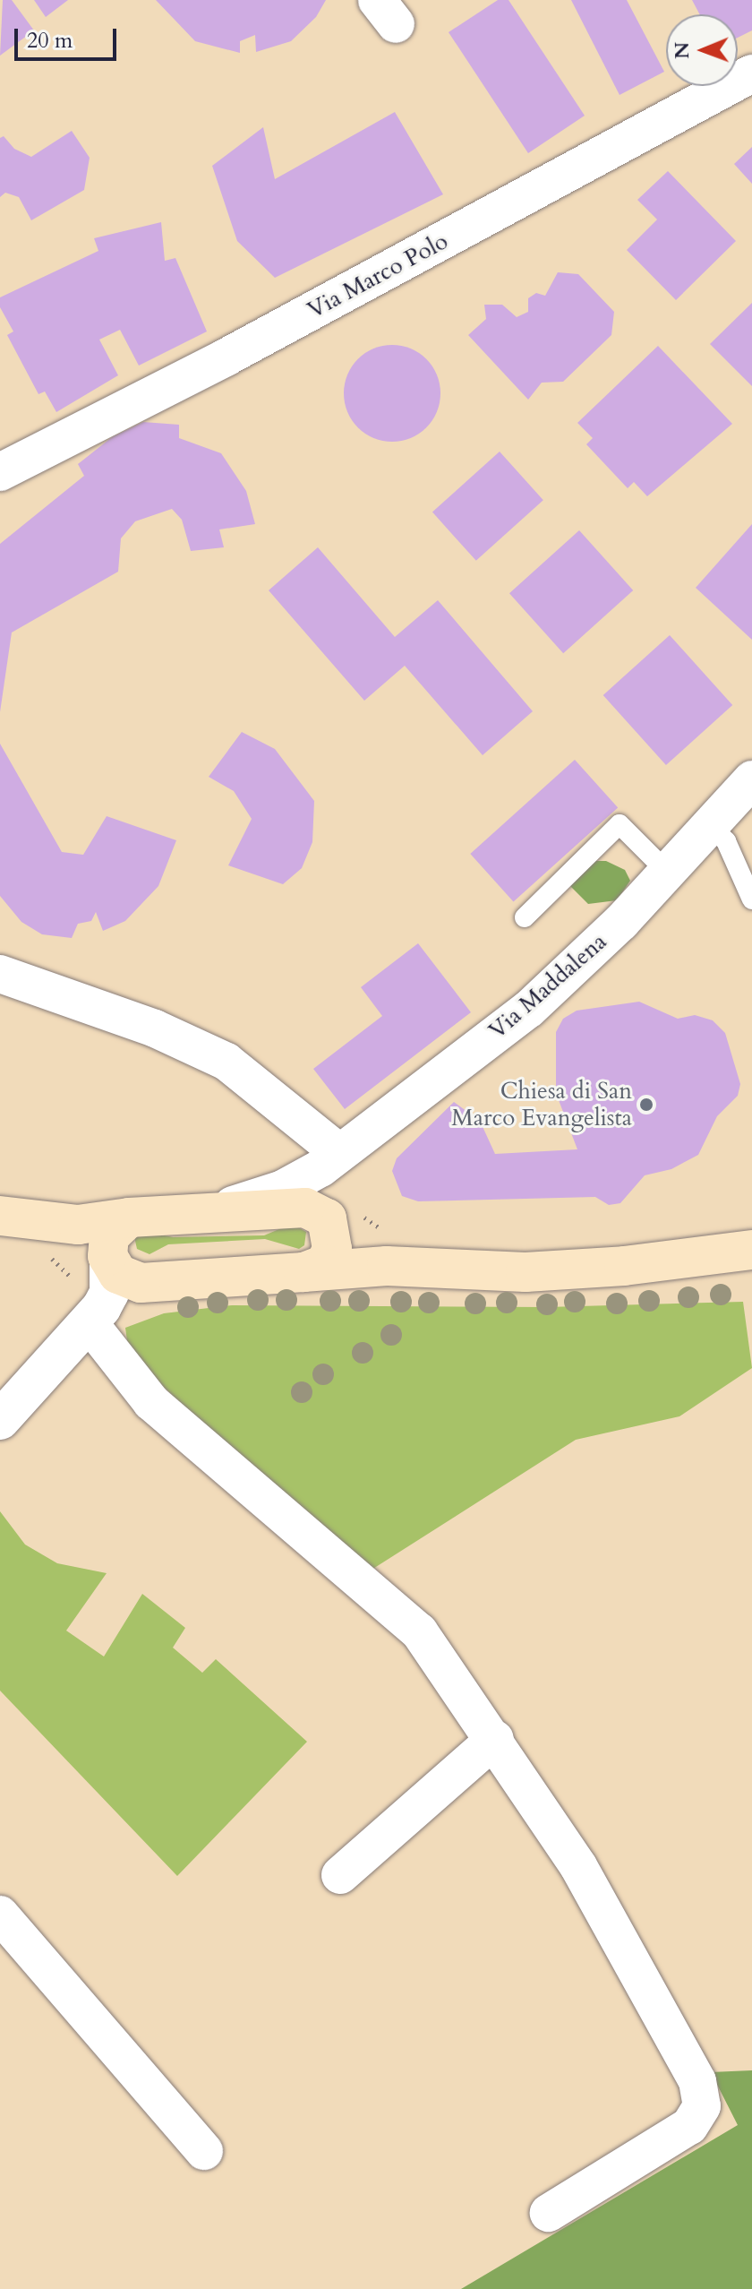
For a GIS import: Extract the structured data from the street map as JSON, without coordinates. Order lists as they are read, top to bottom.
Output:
{
  "streets": {
    "street": ["Via Marco Polo", "Via Maddalena"]
  },
  "places": ["Chiesa di San Marco Evangelista"],
  "scale_bar": "20 m",
  "north": "left"
}
